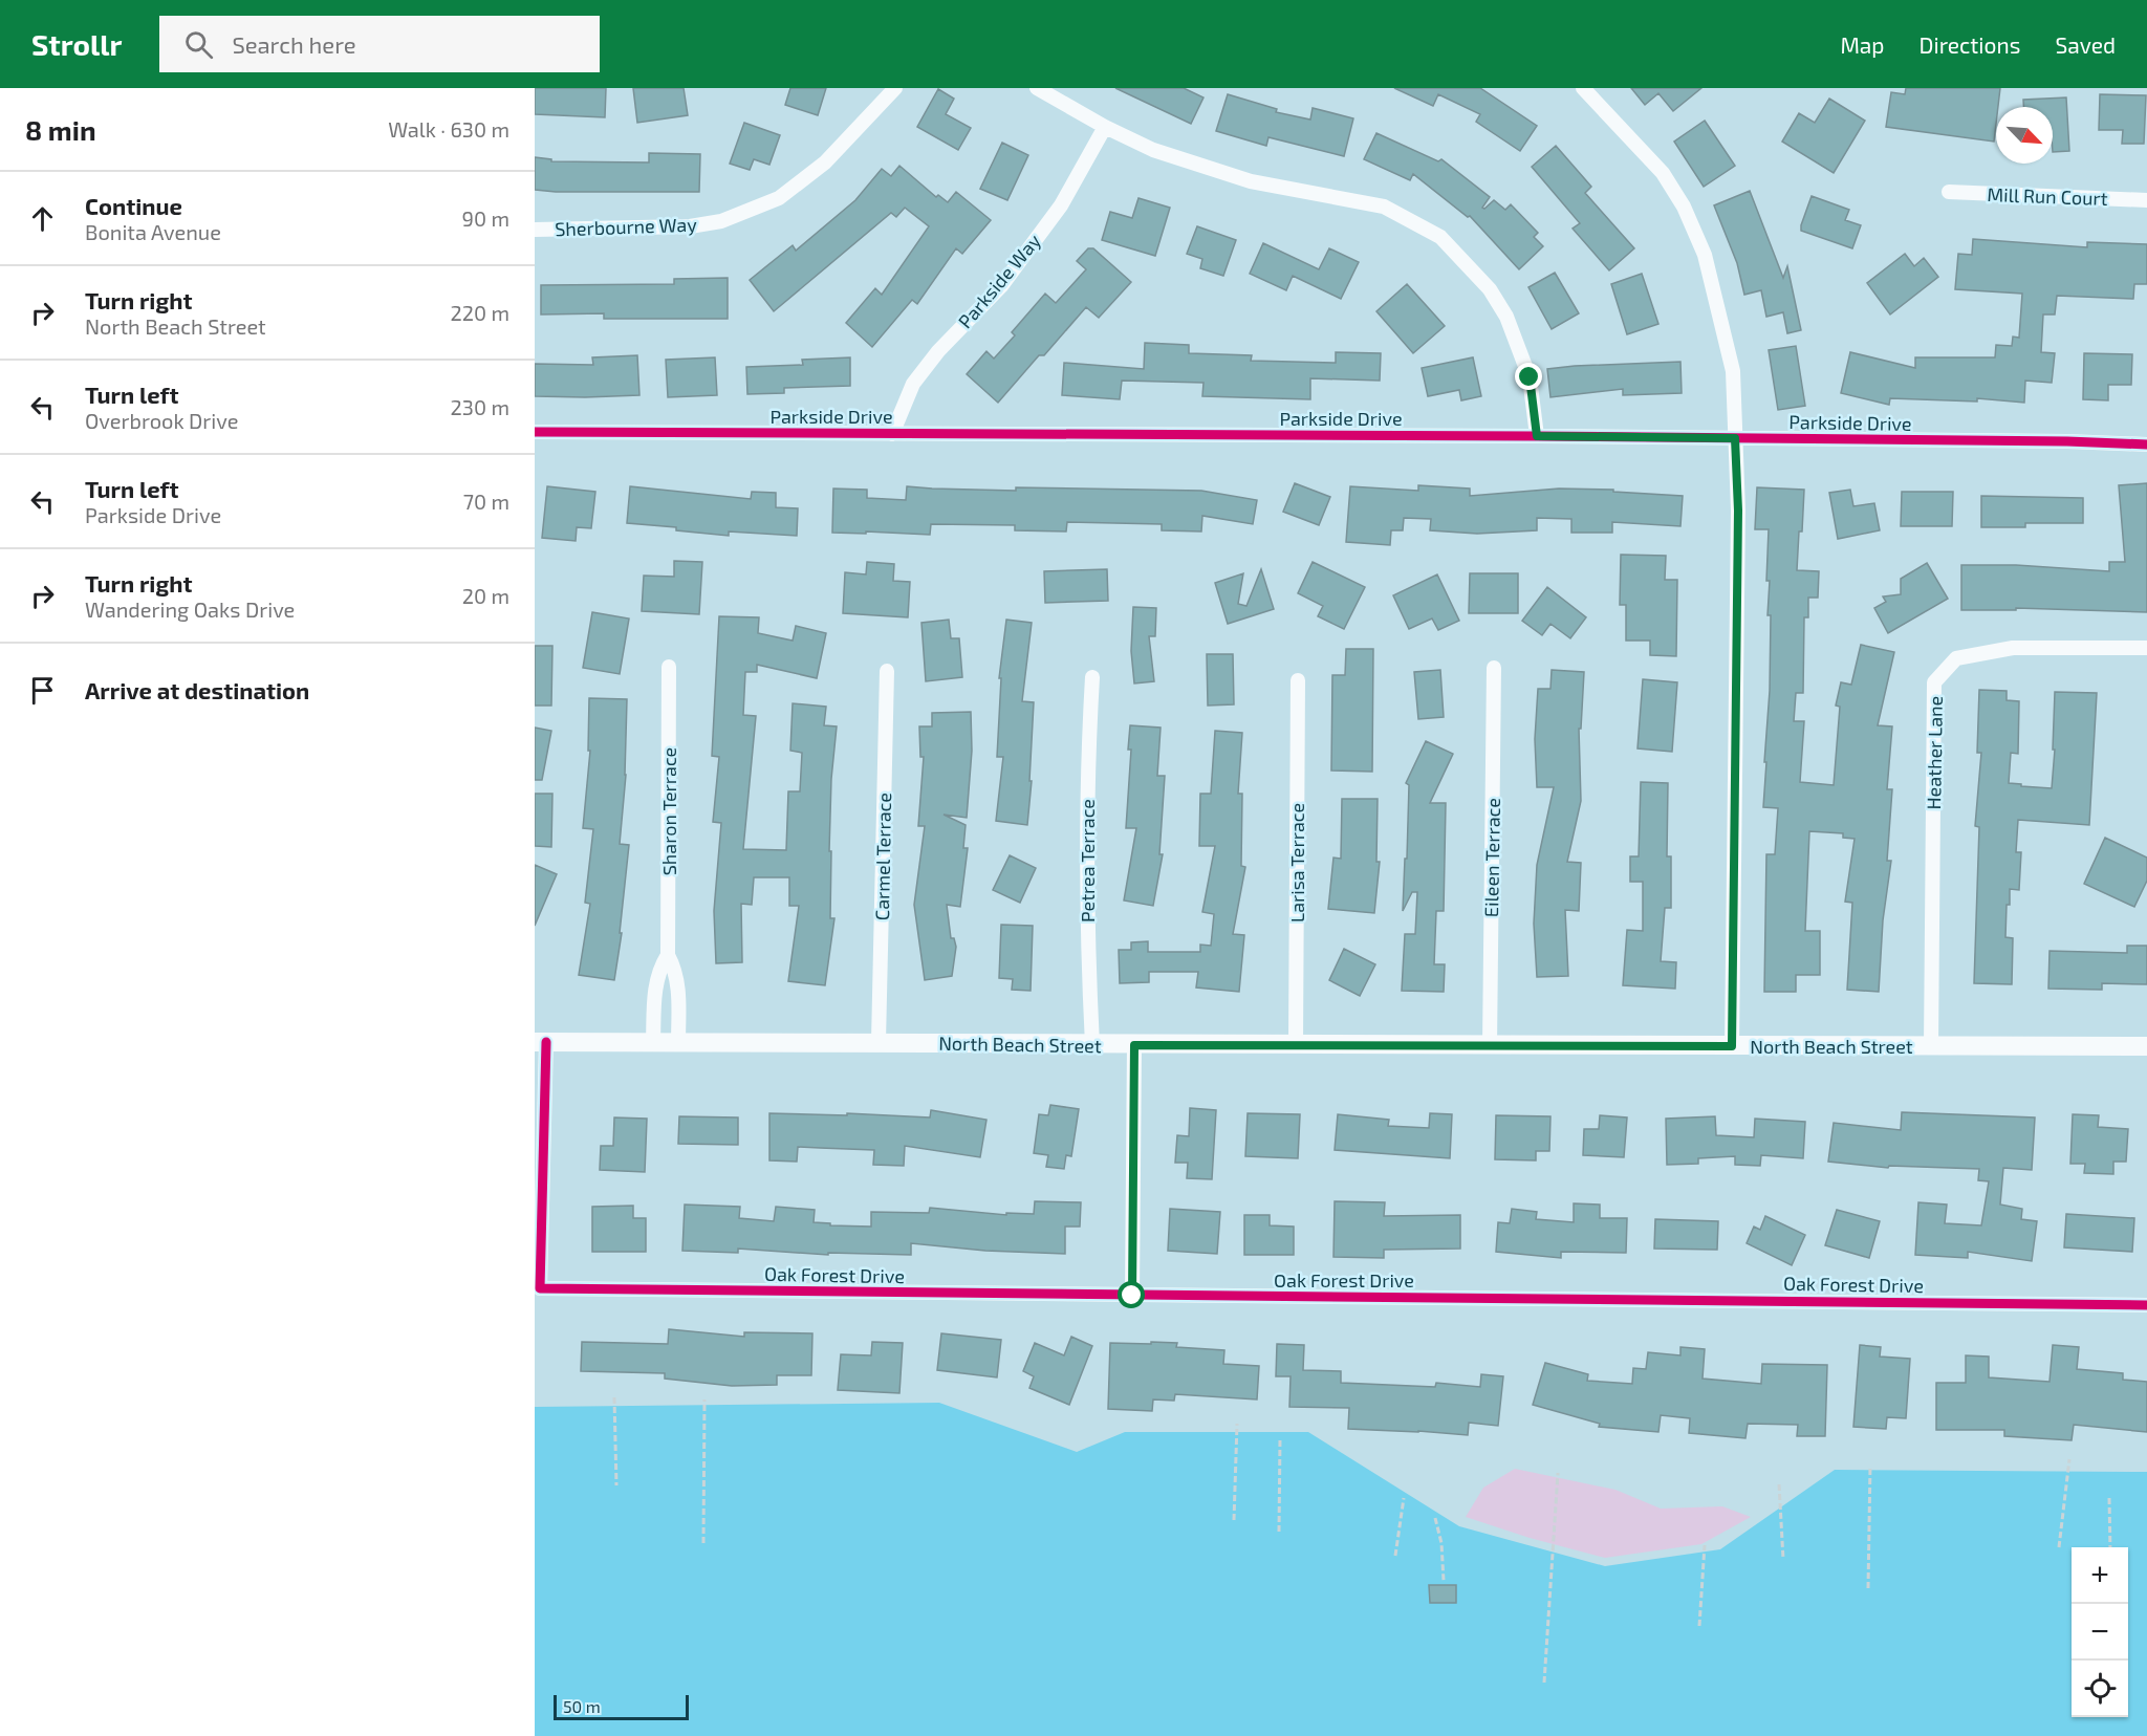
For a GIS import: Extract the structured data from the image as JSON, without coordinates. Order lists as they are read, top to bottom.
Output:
{
  "streets": {
    "street": [
      "Mill Run Court",
      "Sherbourne Way",
      "Parkside Way",
      "Parkside Drive",
      "Heather Lane",
      "Sharon Terrace",
      "Carmel Terrace",
      "Eileen Terrace",
      "Petrea Terrace",
      "Larisa Terrace",
      "North Beach Street",
      "Oak Forest Drive"
    ]
  },
  "crossings": [
    ["Parkside Way", "Parkside Drive"],
    ["Heather Lane", "North Beach Street"],
    ["Sharon Terrace", "North Beach Street"],
    ["Carmel Terrace", "North Beach Street"],
    ["Eileen Terrace", "North Beach Street"],
    ["Petrea Terrace", "North Beach Street"],
    ["Larisa Terrace", "North Beach Street"],
    ["North Beach Street", "Oak Forest Drive"]
  ],
  "scale_bar": "50 m",
  "north": "bottom right",
  "page": {
    "header": "Strollr",
    "search": "Search here",
    "nav": ["Map", "Directions", "Saved"],
    "heading": ["8 min", "Walk · 630 m"],
    "list": [
      ["Continue", "Bonita Avenue", "90 m"],
      ["Turn right", "North Beach Street", "220 m"],
      ["Turn left", "Overbrook Drive", "230 m"],
      ["Turn left", "Parkside Drive", "70 m"],
      ["Turn right", "Wandering Oaks Drive", "20 m"],
      "Arrive at destination"
    ],
    "map_buttons": ["+", "−"],
    "scale": "50 m"
  }
}
